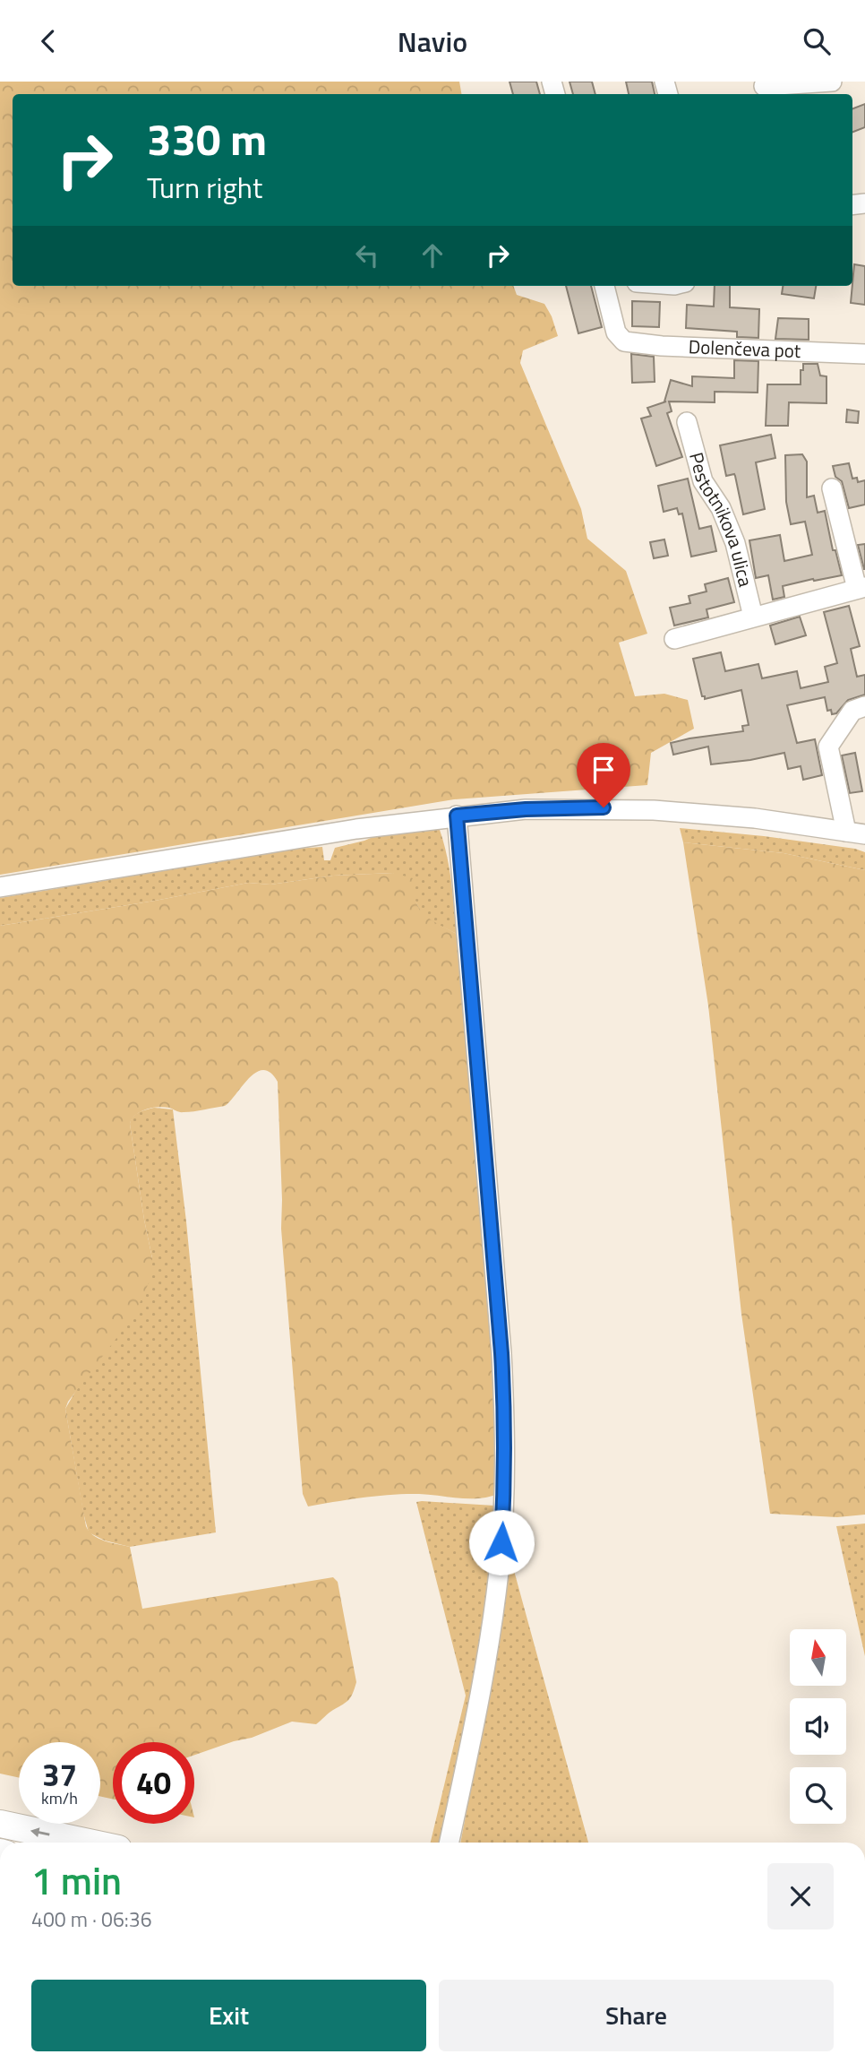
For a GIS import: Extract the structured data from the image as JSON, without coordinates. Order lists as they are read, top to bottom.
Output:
{
  "streets": {
    "street": ["Dolenčeva pot", "Pestotnikova ulica"]
  },
  "north": "top",
  "page": {
    "header": "Navio",
    "turn": ["330 m", "Turn right"],
    "speed": "37 km/h",
    "limit": "40",
    "heading": ["1 min", "400 m · 06:36"],
    "buttons": ["Exit", "Share"]
  }
}
